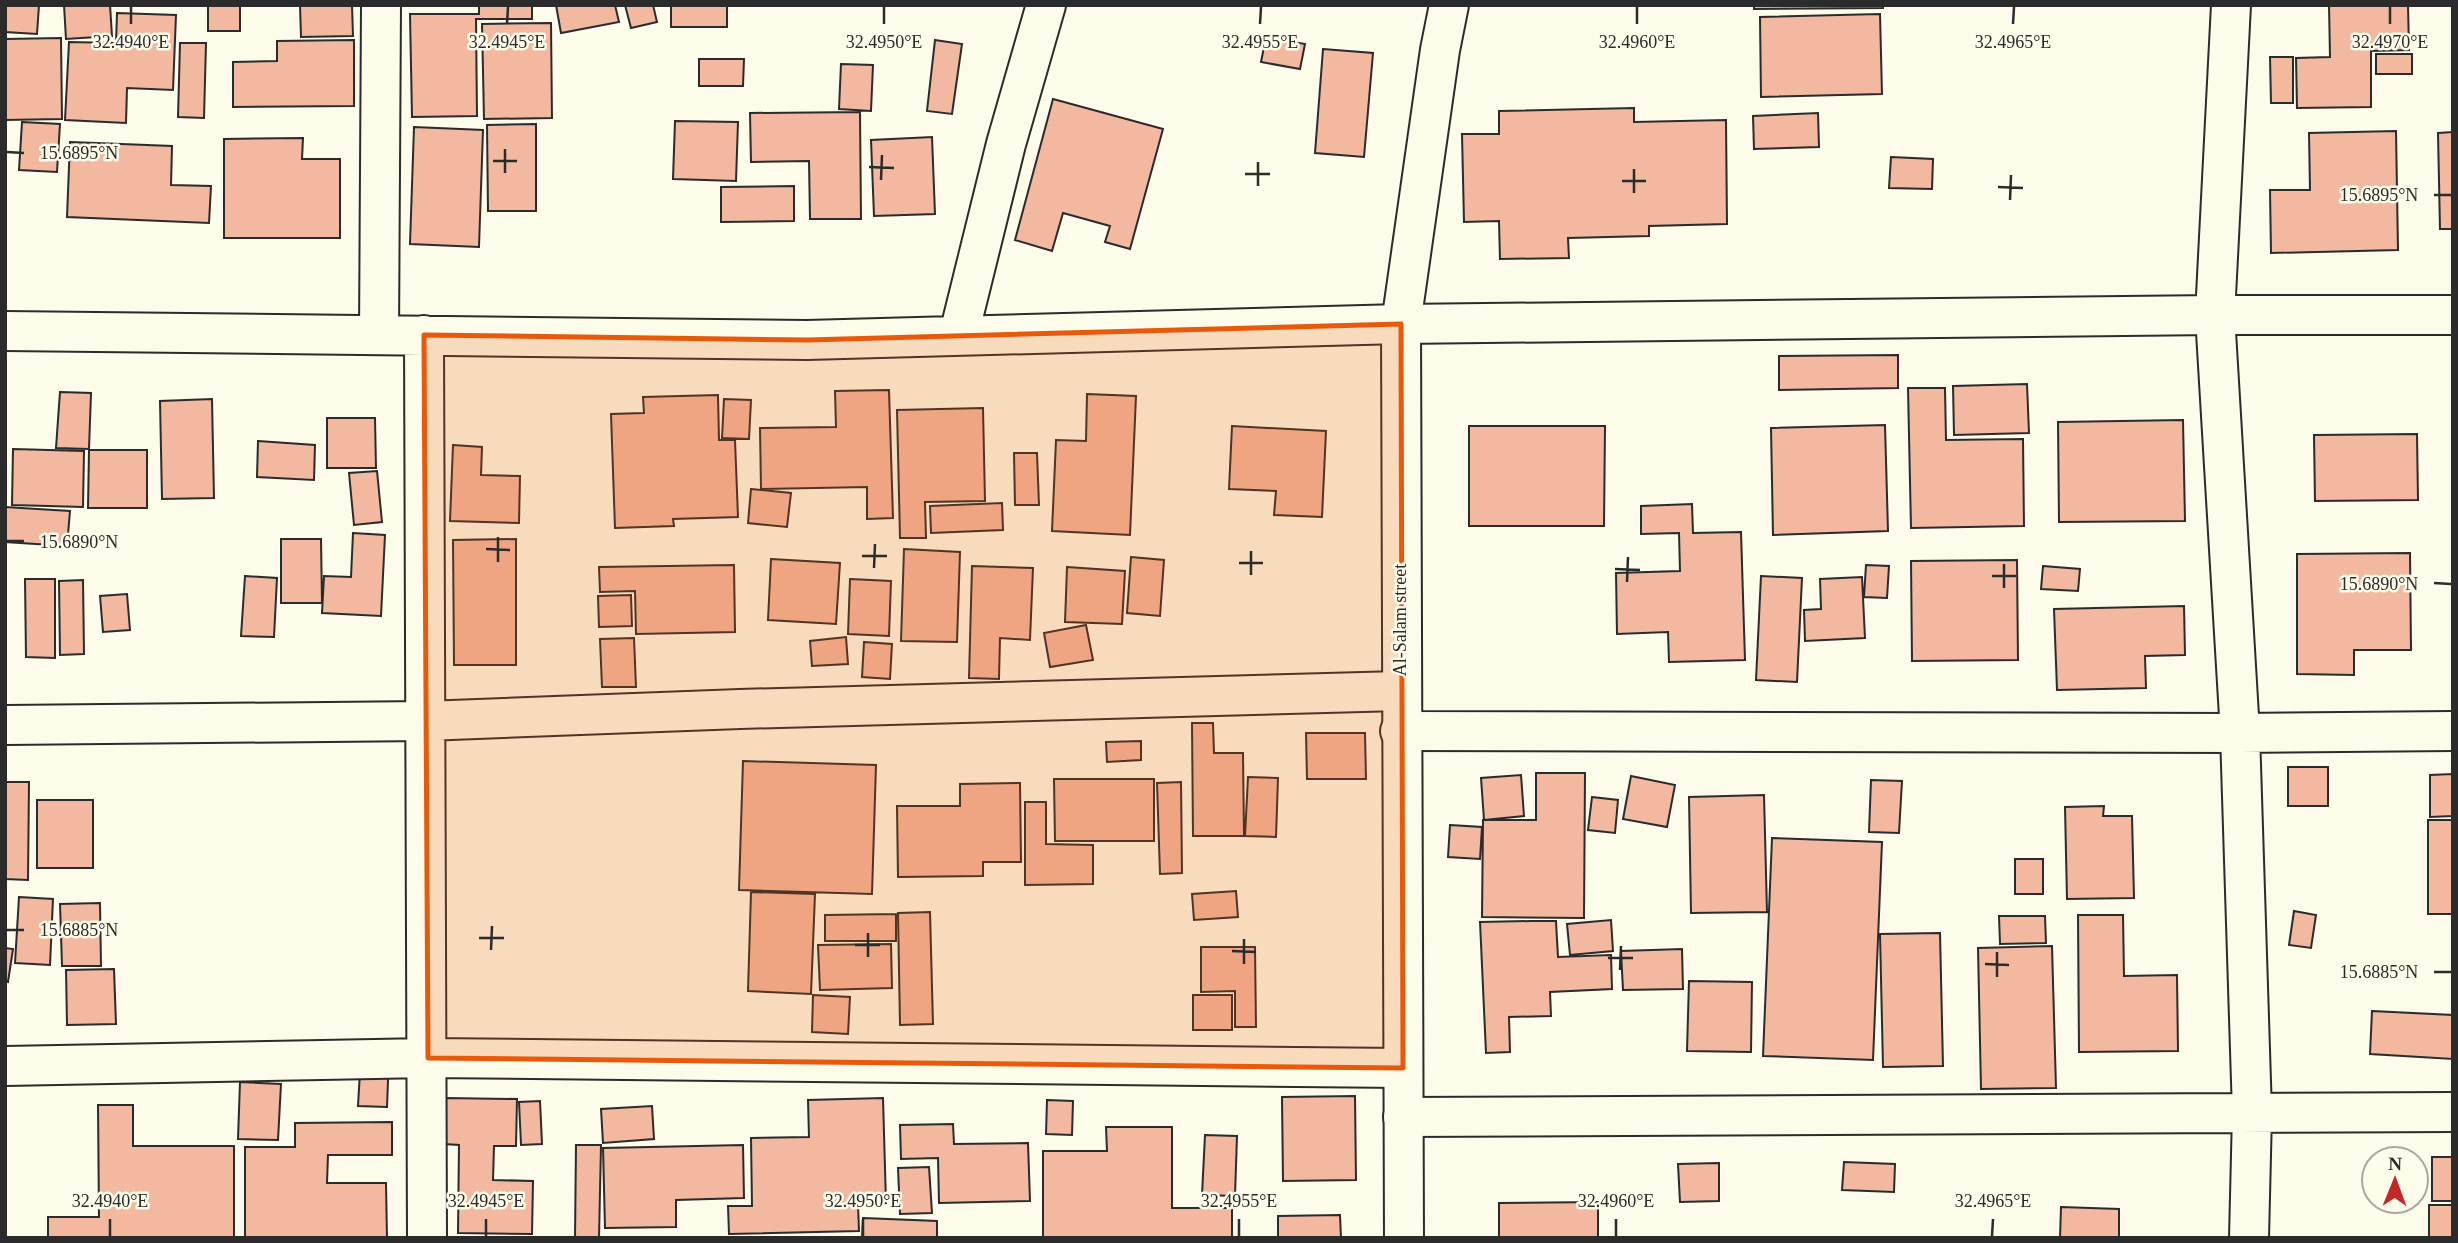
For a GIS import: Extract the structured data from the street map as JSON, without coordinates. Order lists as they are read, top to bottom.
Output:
{
  "streets": {
    "street": ["Al-Salam street"]
  },
  "north": "top",
  "coordinates": [
    "32.4940°E",
    "32.4945°E",
    "32.4950°E",
    "32.4955°E",
    "32.4960°E",
    "32.4965°E",
    "32.4970°E",
    "15.6895°N",
    "15.6890°N",
    "15.6885°N"
  ]
}
